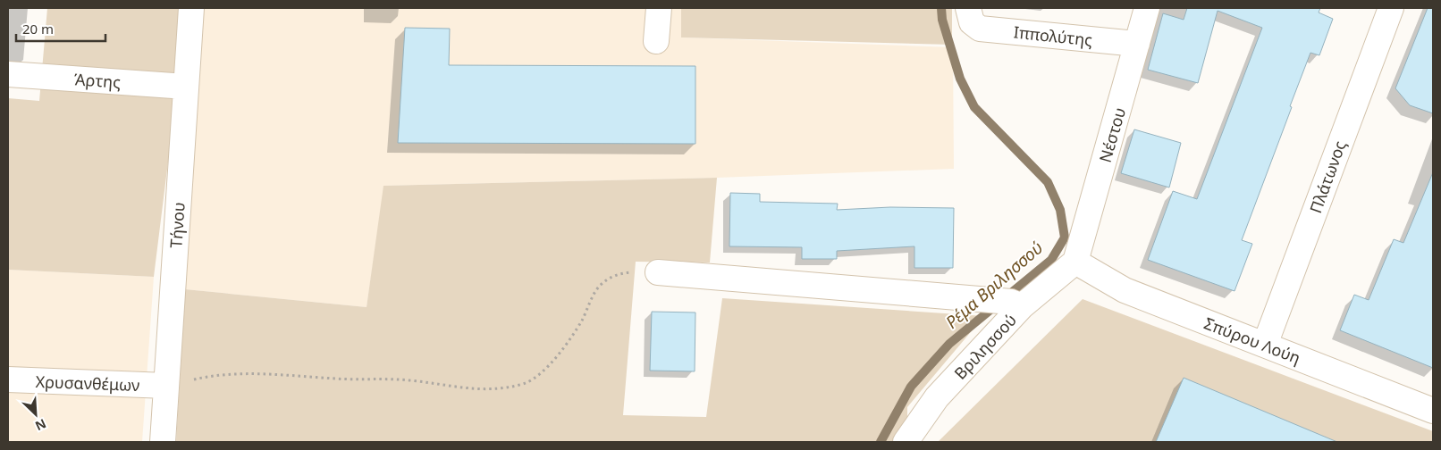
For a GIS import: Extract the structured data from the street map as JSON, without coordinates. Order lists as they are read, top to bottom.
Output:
{
  "streets": {
    "street": [
      "Ιππολύτης",
      "Άρτης",
      "Νέστου",
      "Πλάτωνος",
      "Τήνου",
      "Σπύρου Λούη",
      "Βριλησσού",
      "Χρυσανθέμων"
    ]
  },
  "crossings": [
    ["Ιππολύτης", "Νέστου"],
    ["Άρτης", "Τήνου"],
    ["Νέστου", "Σπύρου Λούη"],
    ["Νέστου", "Βριλησσού"],
    ["Πλάτωνος", "Σπύρου Λούη"],
    ["Τήνου", "Χρυσανθέμων"],
    ["Σπύρου Λούη", "Βριλησσού"]
  ],
  "water": ["Ρέμα Βριλησσού"],
  "scale_bar": "20 m",
  "north": "bottom right"
}
